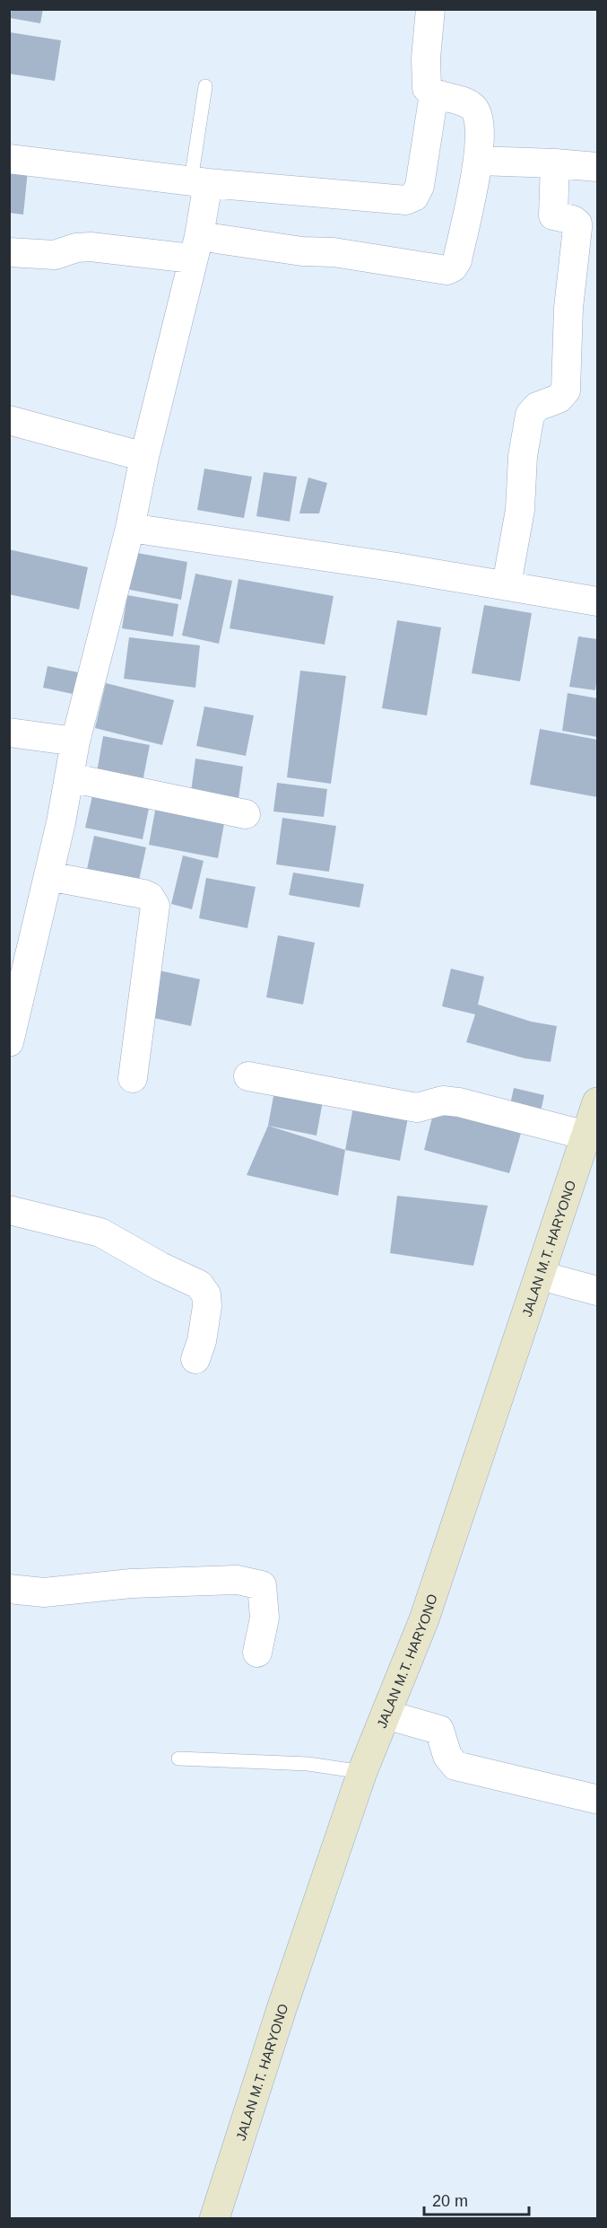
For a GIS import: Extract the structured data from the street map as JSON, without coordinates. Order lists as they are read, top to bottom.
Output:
{
  "streets": {
    "main road": ["JALAN M.T. HARYONO"]
  },
  "scale_bar": "20 m"
}
